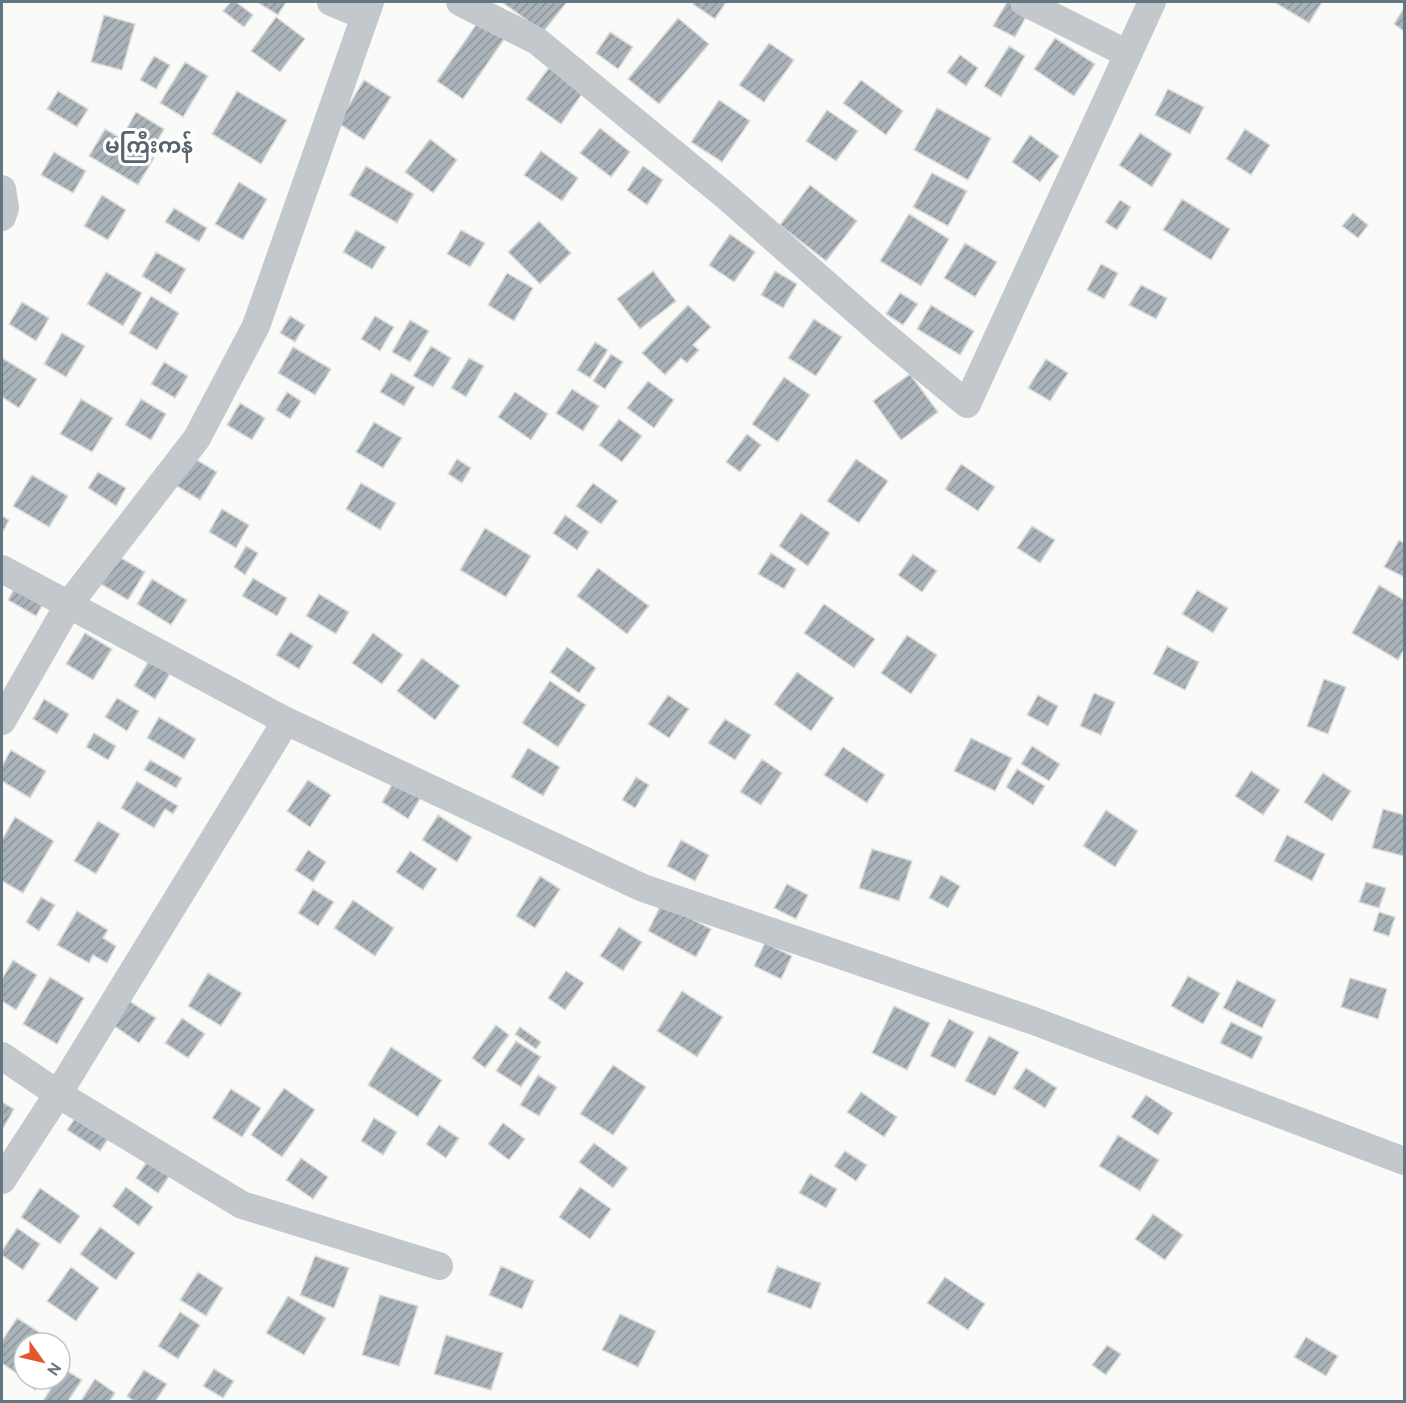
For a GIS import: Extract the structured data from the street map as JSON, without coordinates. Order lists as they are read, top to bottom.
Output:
{
  "districts": ["မကြီးကန်"],
  "north": "bottom right"
}
